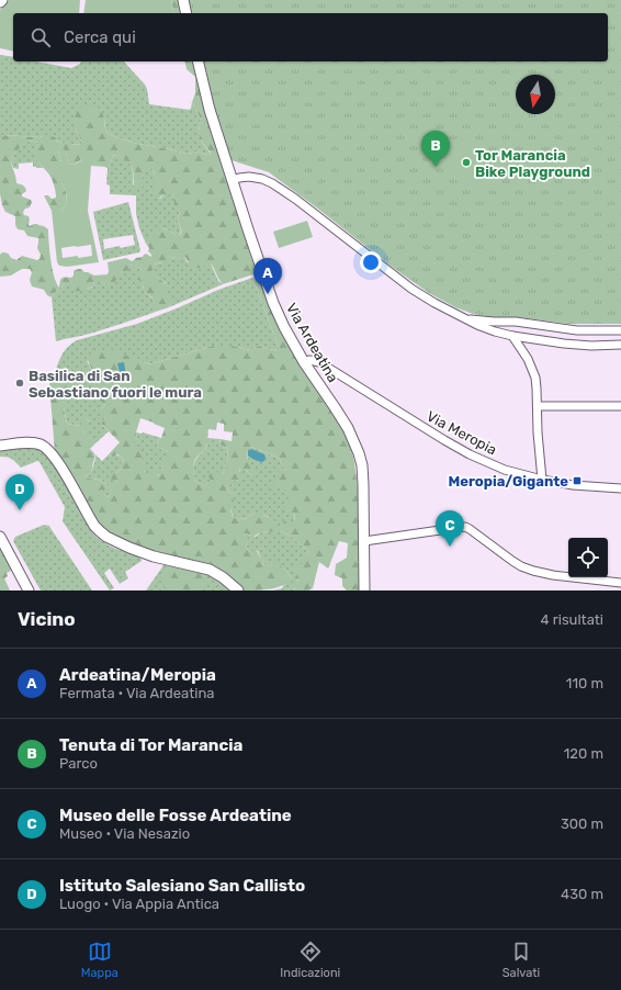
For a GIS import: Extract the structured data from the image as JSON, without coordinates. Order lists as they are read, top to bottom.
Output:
{
  "streets": {
    "main road": ["Via Ardeatina"],
    "street": ["Via Meropia"]
  },
  "crossings": [
    ["Via Ardeatina", "Via Meropia"]
  ],
  "places": {
    "other": ["Tor Marancia Bike Playground", "Basilica di San Sebastiano fuori le mura"],
    "transit": ["Meropia/Gigante"]
  },
  "north": "bottom",
  "page": {
    "search": "Cerca qui",
    "pins": [
      "B",
      "A",
      "D",
      "C"
    ],
    "heading": ["Vicino", "4 risultati"],
    "list": [
      {
        "mark": "A",
        "name": "Ardeatina/Meropia",
        "note": "Fermata · Via Ardeatina",
        "value": "110 m"
      },
      {
        "mark": "B",
        "name": "Tenuta di Tor Marancia",
        "note": "Parco",
        "value": "120 m"
      },
      {
        "mark": "C",
        "name": "Museo delle Fosse Ardeatine",
        "note": "Museo · Via Nesazio",
        "value": "300 m"
      },
      {
        "mark": "D",
        "name": "Istituto Salesiano San Callisto",
        "note": "Luogo · Via Appia Antica",
        "value": "430 m"
      }
    ],
    "nav": ["Mappa", "Indicazioni", "Salvati"]
  }
}
